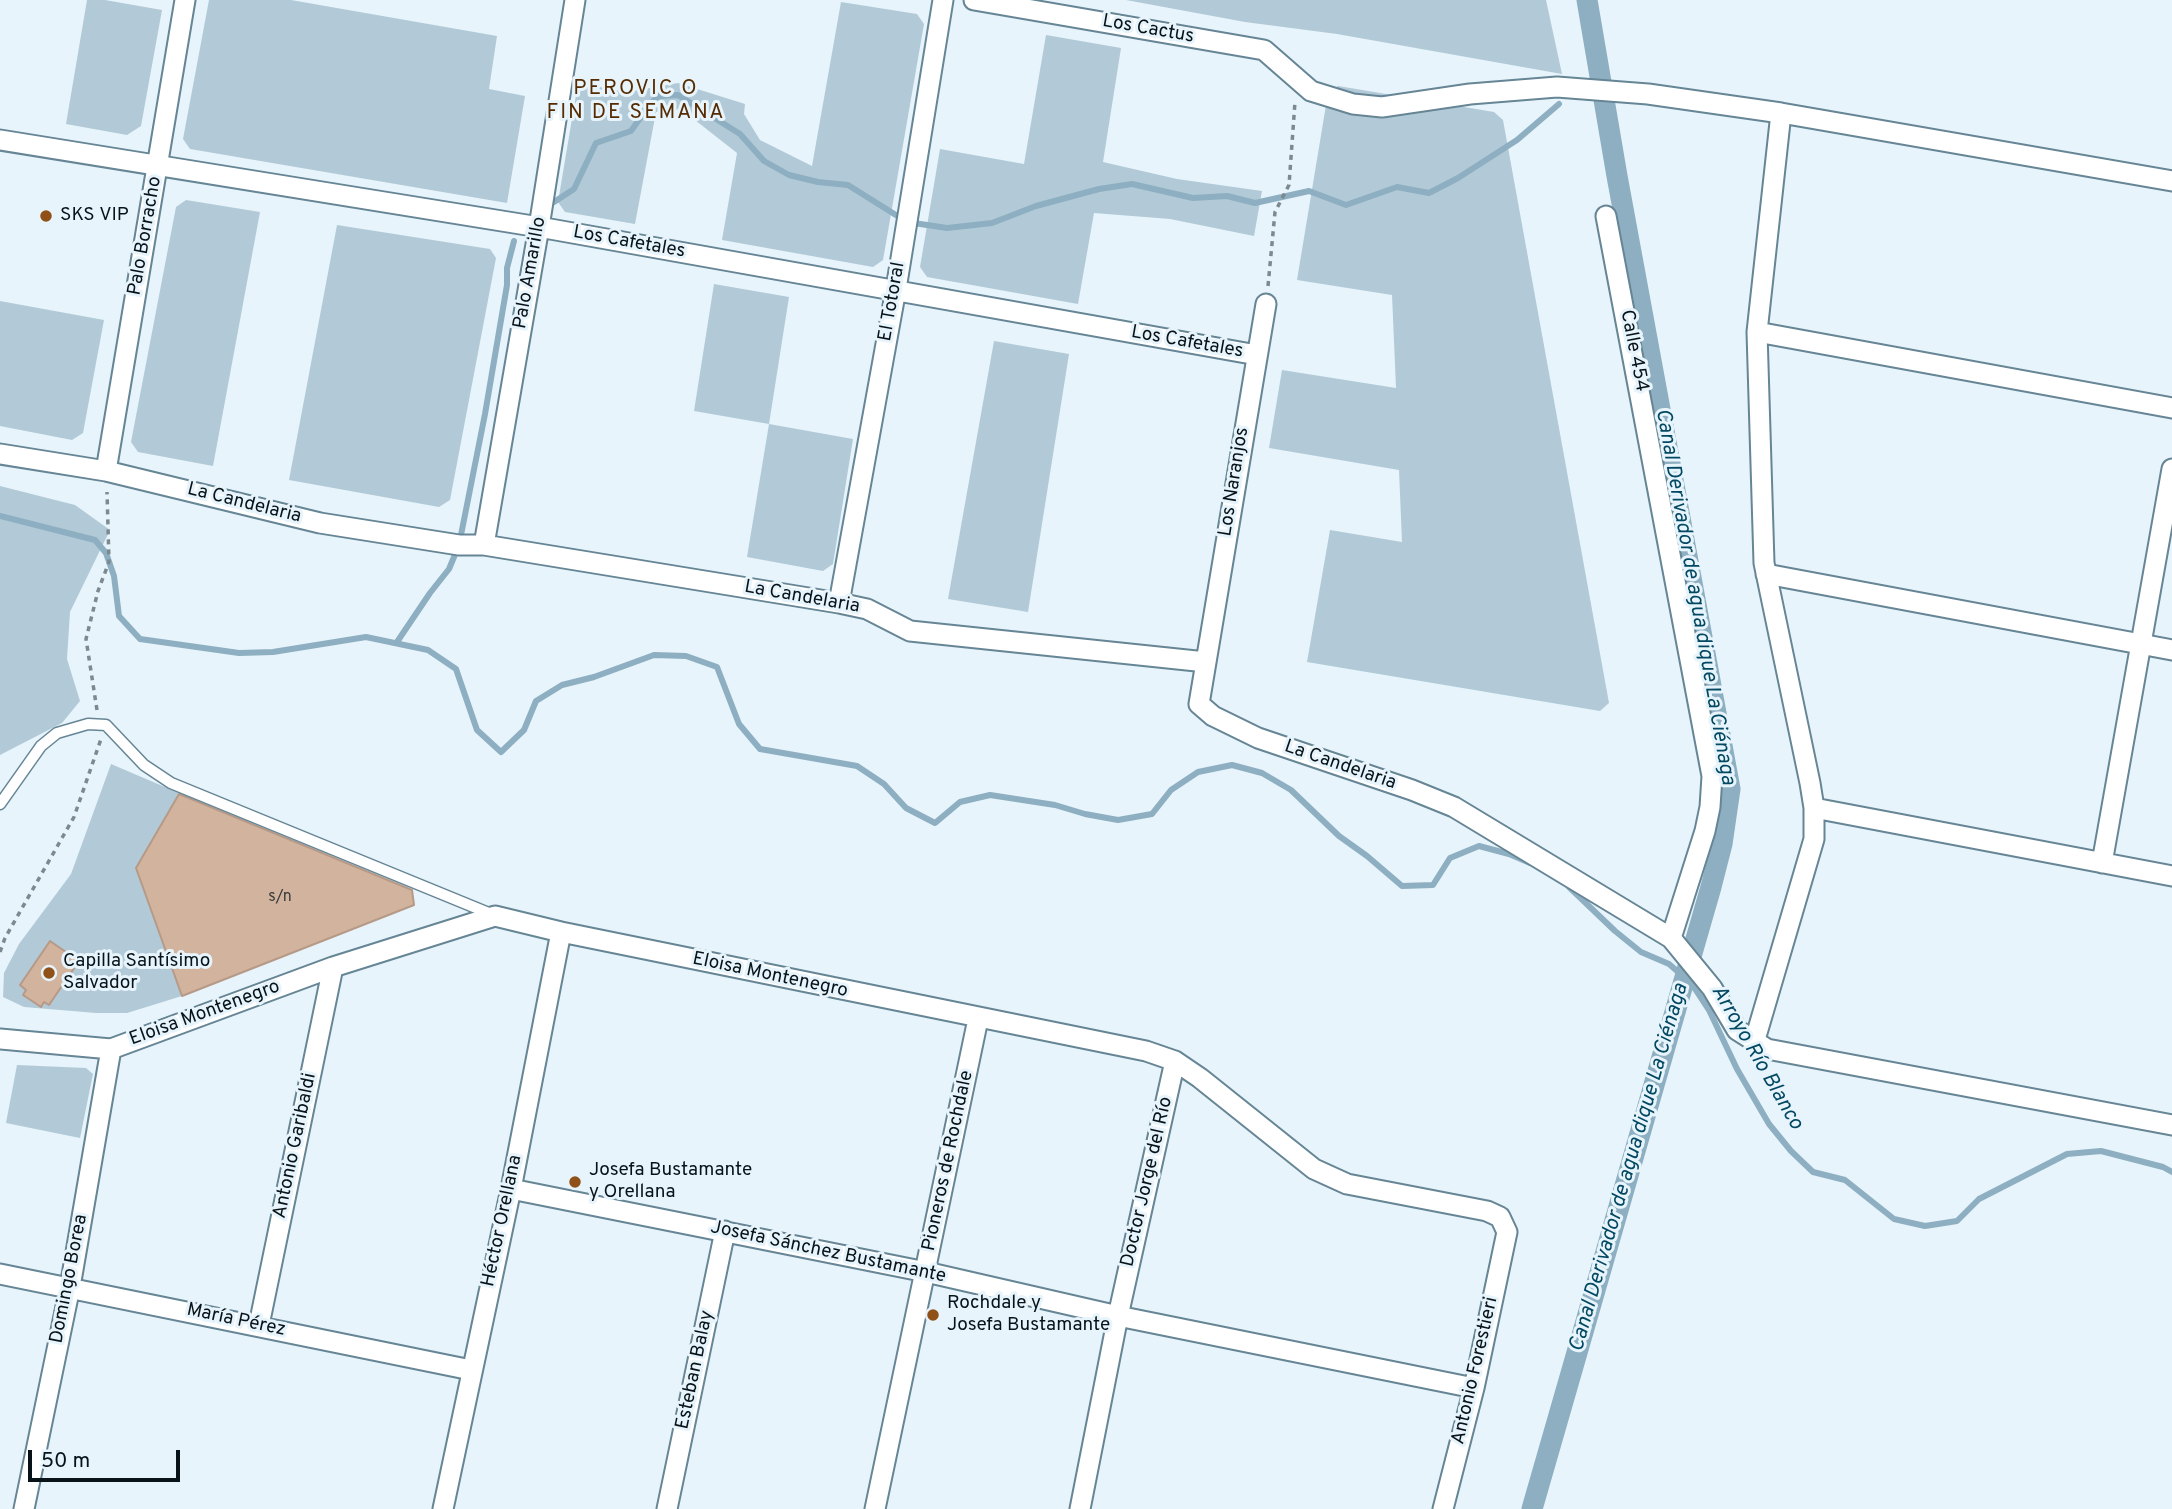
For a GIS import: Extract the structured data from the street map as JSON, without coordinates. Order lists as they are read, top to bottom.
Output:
{
  "streets": {
    "street": [
      "Los Cactus",
      "Palo Borracho",
      "Los Cafetales",
      "Palo Amarillo",
      "El Totoral",
      "Calle 454",
      "Los Naranjos",
      "La Candelaria",
      "Eloisa Montenegro",
      "Antonio Garibaldi",
      "Pioneros de Rochdale",
      "Doctor Jorge del Río",
      "Héctor Orellana",
      "Josefa Sánchez Bustamante",
      "Domingo Borea",
      "María Pérez",
      "Esteban Balay",
      "Antonio Forestieri"
    ]
  },
  "crossings": [
    ["Palo Borracho", "Los Cafetales"],
    ["Palo Borracho", "La Candelaria"],
    ["Los Cafetales", "Palo Amarillo"],
    ["Los Cafetales", "El Totoral"],
    ["Los Cafetales", "Los Naranjos"],
    ["Palo Amarillo", "La Candelaria"],
    ["El Totoral", "La Candelaria"],
    ["Calle 454", "La Candelaria"],
    ["Los Naranjos", "La Candelaria"],
    ["Eloisa Montenegro", "Antonio Garibaldi"],
    ["Eloisa Montenegro", "Pioneros de Rochdale"],
    ["Eloisa Montenegro", "Doctor Jorge del Río"],
    ["Eloisa Montenegro", "Héctor Orellana"],
    ["Eloisa Montenegro", "Domingo Borea"],
    ["Eloisa Montenegro", "Antonio Forestieri"],
    ["Antonio Garibaldi", "María Pérez"],
    ["Pioneros de Rochdale", "Josefa Sánchez Bustamante"],
    ["Doctor Jorge del Río", "Josefa Sánchez Bustamante"],
    ["Héctor Orellana", "Josefa Sánchez Bustamante"],
    ["Héctor Orellana", "María Pérez"],
    ["Josefa Sánchez Bustamante", "Esteban Balay"],
    ["Josefa Sánchez Bustamante", "Antonio Forestieri"],
    ["Domingo Borea", "María Pérez"]
  ],
  "districts": ["PEROVIC O FIN DE SEMANA"],
  "water": ["Canal Derivador de agua dique La Ciénaga", "Arroyo Río Blanco"],
  "places": [
    "SKS VIP",
    "Capilla Santísimo Salvador",
    "Josefa Bustamante y Orellana",
    "Rochdale y Josefa Bustamante"
  ],
  "house_numbers": ["s/n"],
  "scale_bar": "50 m"
}
